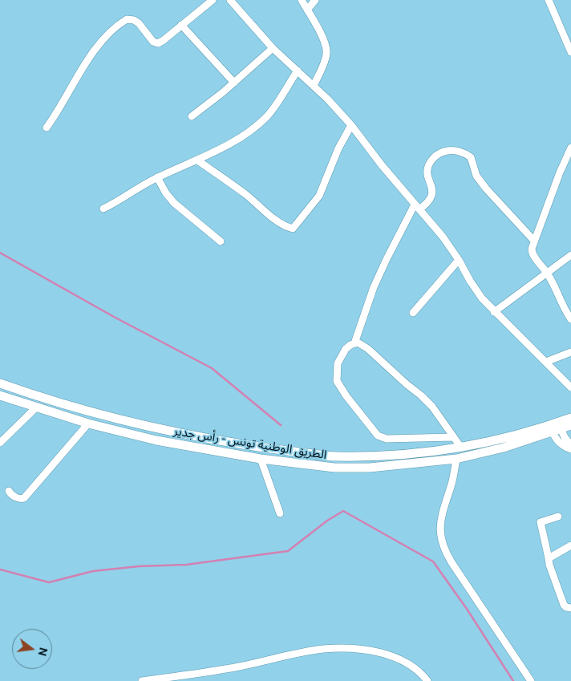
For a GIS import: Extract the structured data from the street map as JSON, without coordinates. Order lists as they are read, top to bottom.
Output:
{
  "streets": {
    "main road": ["الطريق الوطنية تونس - رأس جدير"]
  },
  "north": "right"
}
